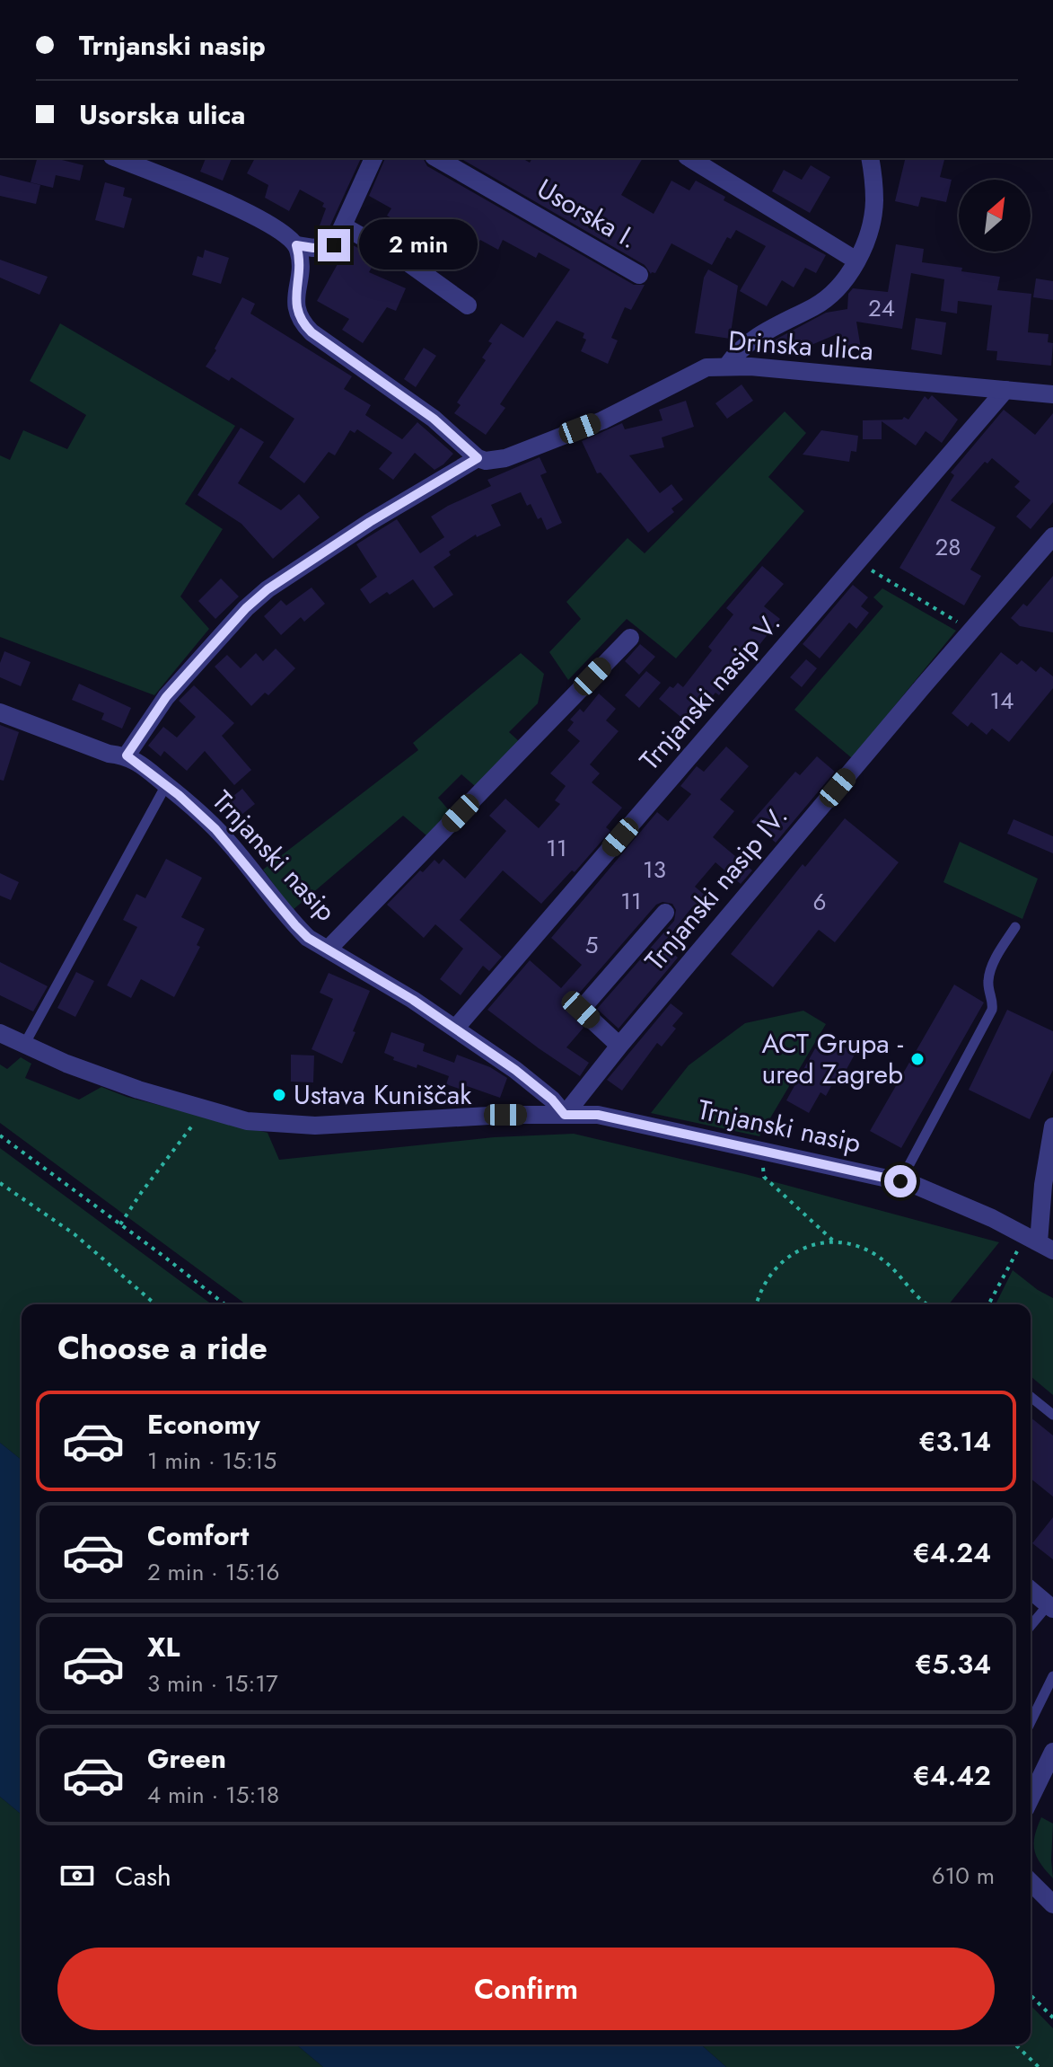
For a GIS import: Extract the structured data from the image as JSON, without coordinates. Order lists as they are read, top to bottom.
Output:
{
  "streets": {
    "street": [
      "Usorska I.",
      "Drinska ulica",
      "Trnjanski nasip V.",
      "Trnjanski nasip",
      "Trnjanski nasip IV."
    ]
  },
  "crossings": [
    ["Drinska ulica", "Trnjanski nasip V."],
    ["Trnjanski nasip V.", "Trnjanski nasip"],
    ["Trnjanski nasip", "Trnjanski nasip IV."]
  ],
  "places": ["ACT Grupa - ured Zagreb", "Ustava Kuniščak"],
  "house_numbers": [
    "24",
    "28",
    "14",
    "11",
    "13",
    "11",
    "6",
    "5"
  ],
  "north": "top right",
  "page": {
    "banner": ["Trnjanski nasip", "Usorska ulica"],
    "bubble": "2 min",
    "heading": "Choose a ride",
    "list": [
      {
        "name": "Economy",
        "note": "1 min · 15:15",
        "value": "€3.14"
      },
      {
        "name": "Comfort",
        "note": "2 min · 15:16",
        "value": "€4.24"
      },
      {
        "name": "XL",
        "note": "3 min · 15:17",
        "value": "€5.34"
      },
      {
        "name": "Green",
        "note": "4 min · 15:18",
        "value": "€4.42"
      }
    ],
    "pay": ["Cash", "610 m"],
    "buttons": "Confirm"
  }
}
